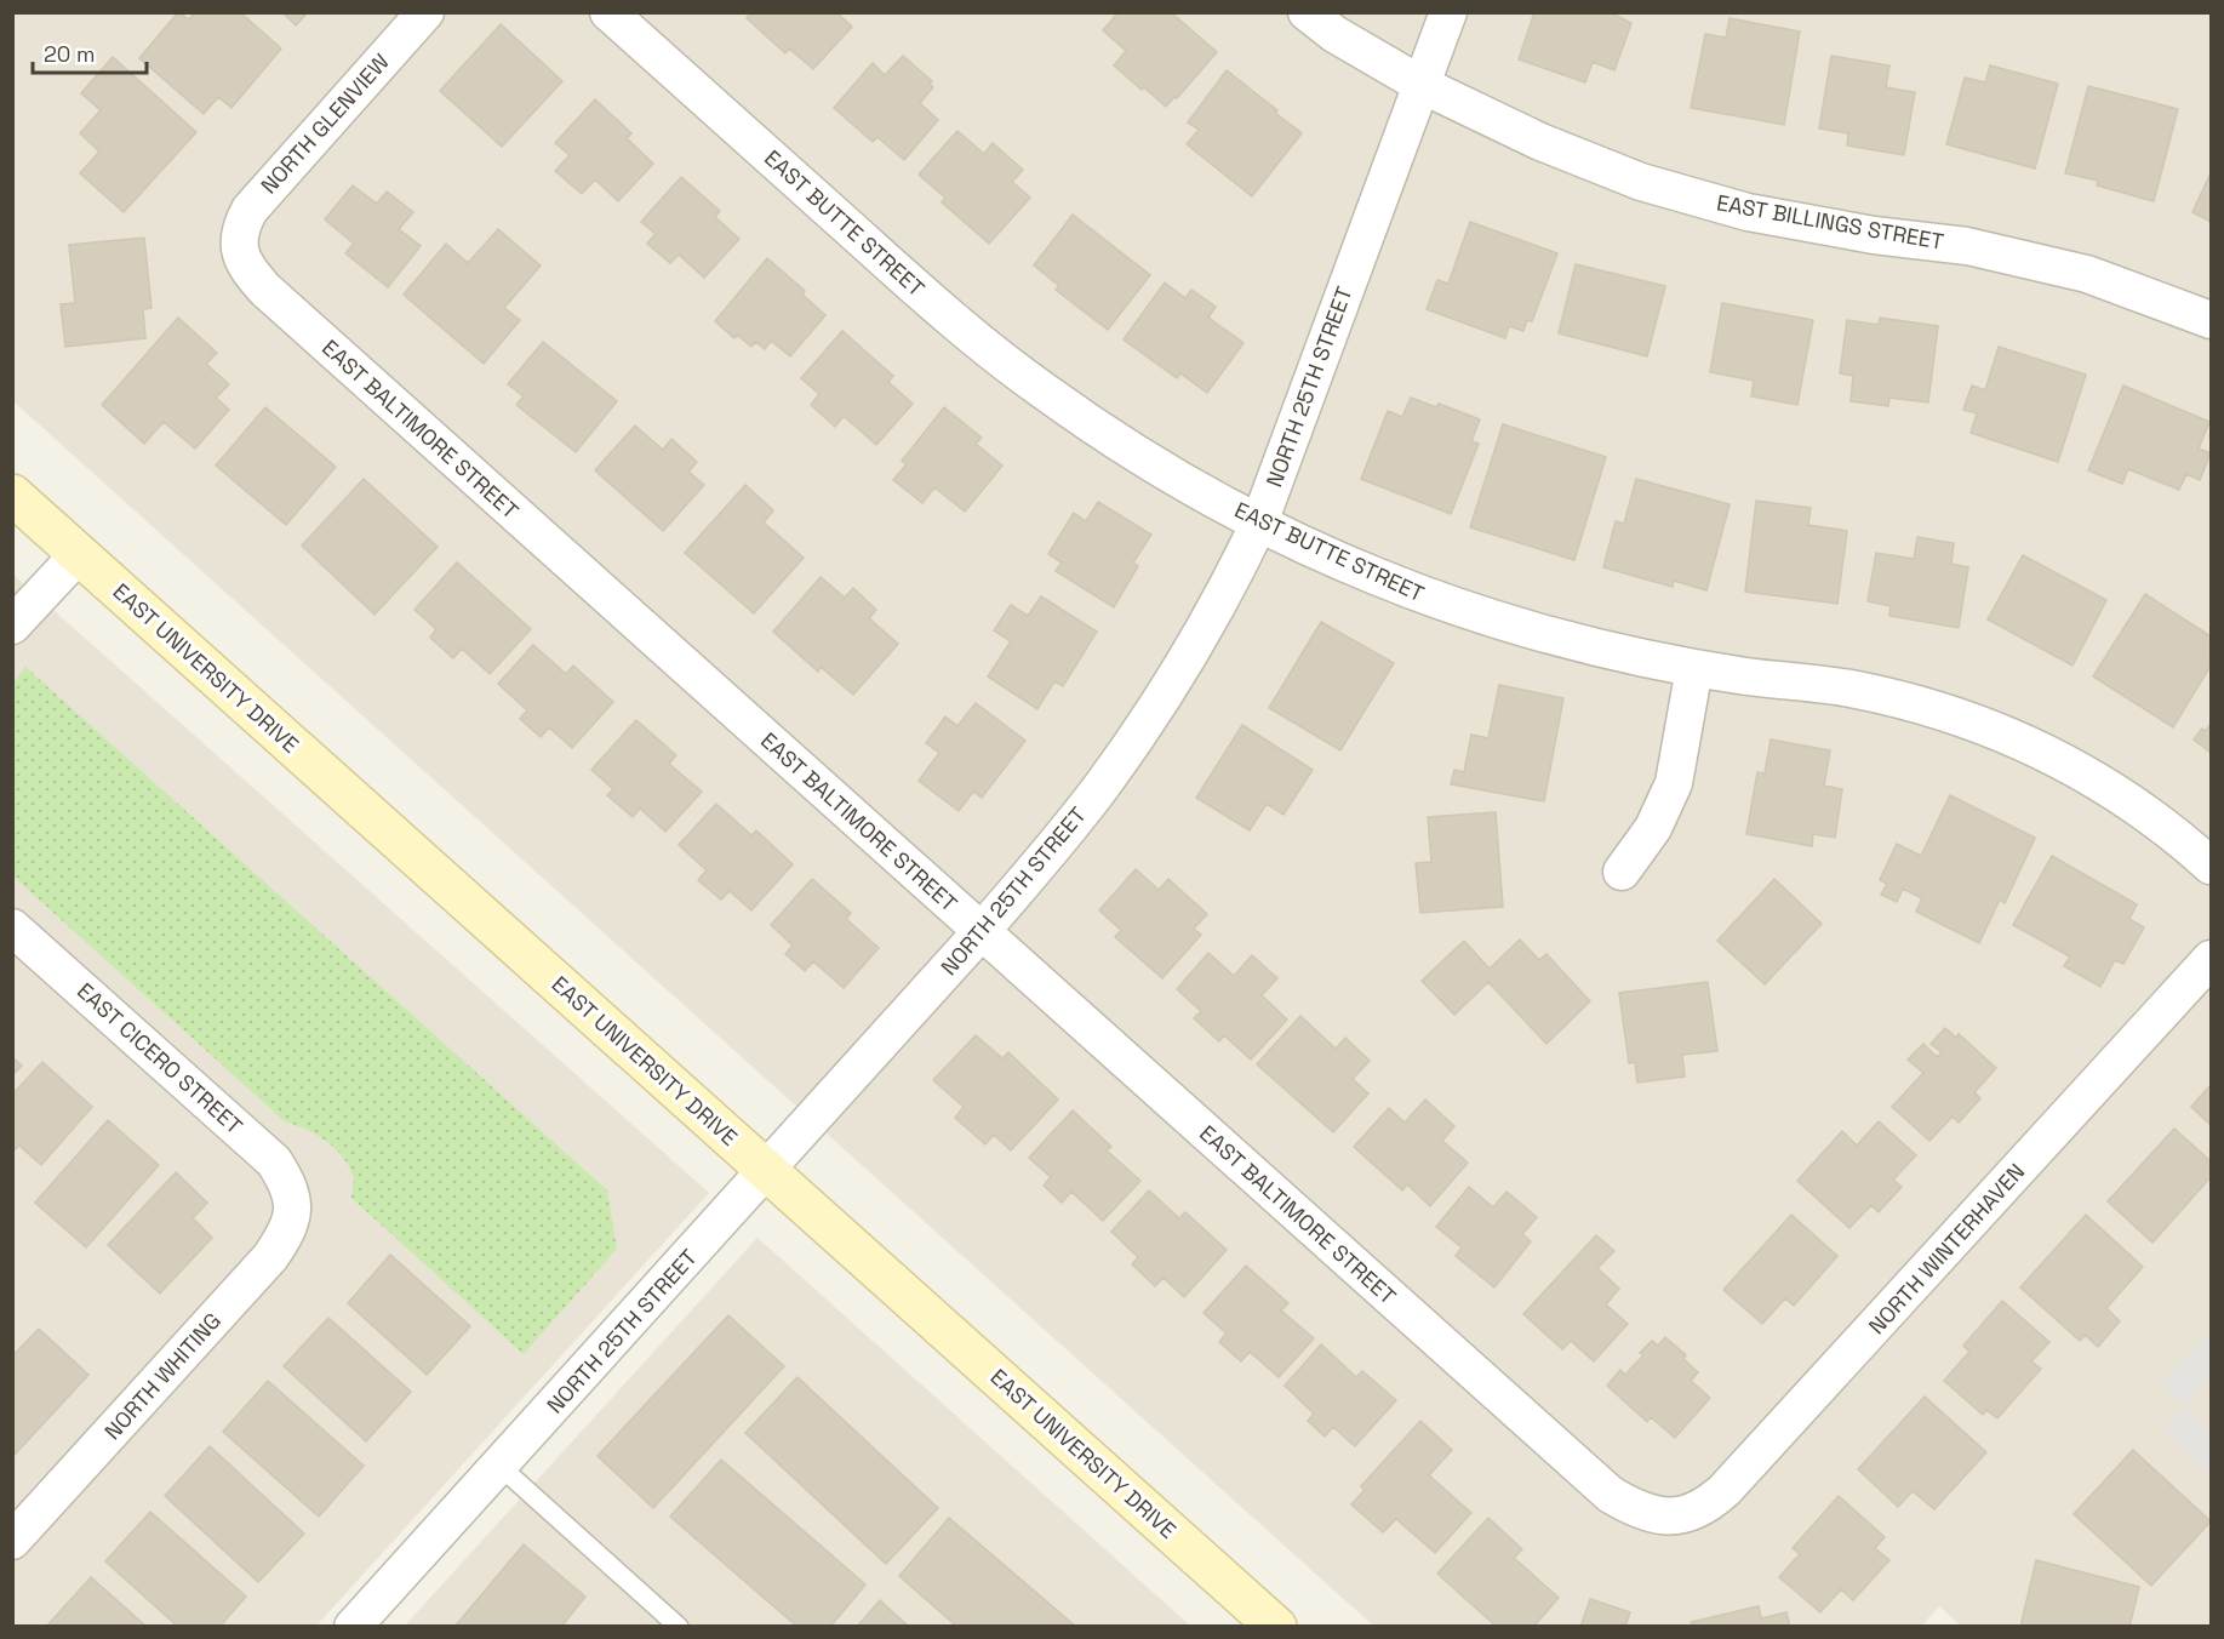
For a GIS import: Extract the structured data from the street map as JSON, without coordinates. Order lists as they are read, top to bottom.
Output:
{
  "streets": {
    "main road": ["EAST UNIVERSITY DRIVE"],
    "street": [
      "NORTH GLENVIEW",
      "EAST BILLINGS STREET",
      "EAST BUTTE STREET",
      "NORTH 25TH STREET",
      "EAST BALTIMORE STREET",
      "EAST CICERO STREET",
      "NORTH WINTERHAVEN",
      "NORTH WHITING"
    ]
  },
  "crossings": [
    ["NORTH GLENVIEW", "EAST BALTIMORE STREET"],
    ["EAST BILLINGS STREET", "NORTH 25TH STREET"],
    ["EAST BUTTE STREET", "NORTH 25TH STREET"],
    ["NORTH 25TH STREET", "EAST BALTIMORE STREET"],
    ["NORTH 25TH STREET", "EAST UNIVERSITY DRIVE"],
    ["EAST BALTIMORE STREET", "NORTH WINTERHAVEN"],
    ["EAST CICERO STREET", "NORTH WHITING"]
  ],
  "scale_bar": "20 m"
}
